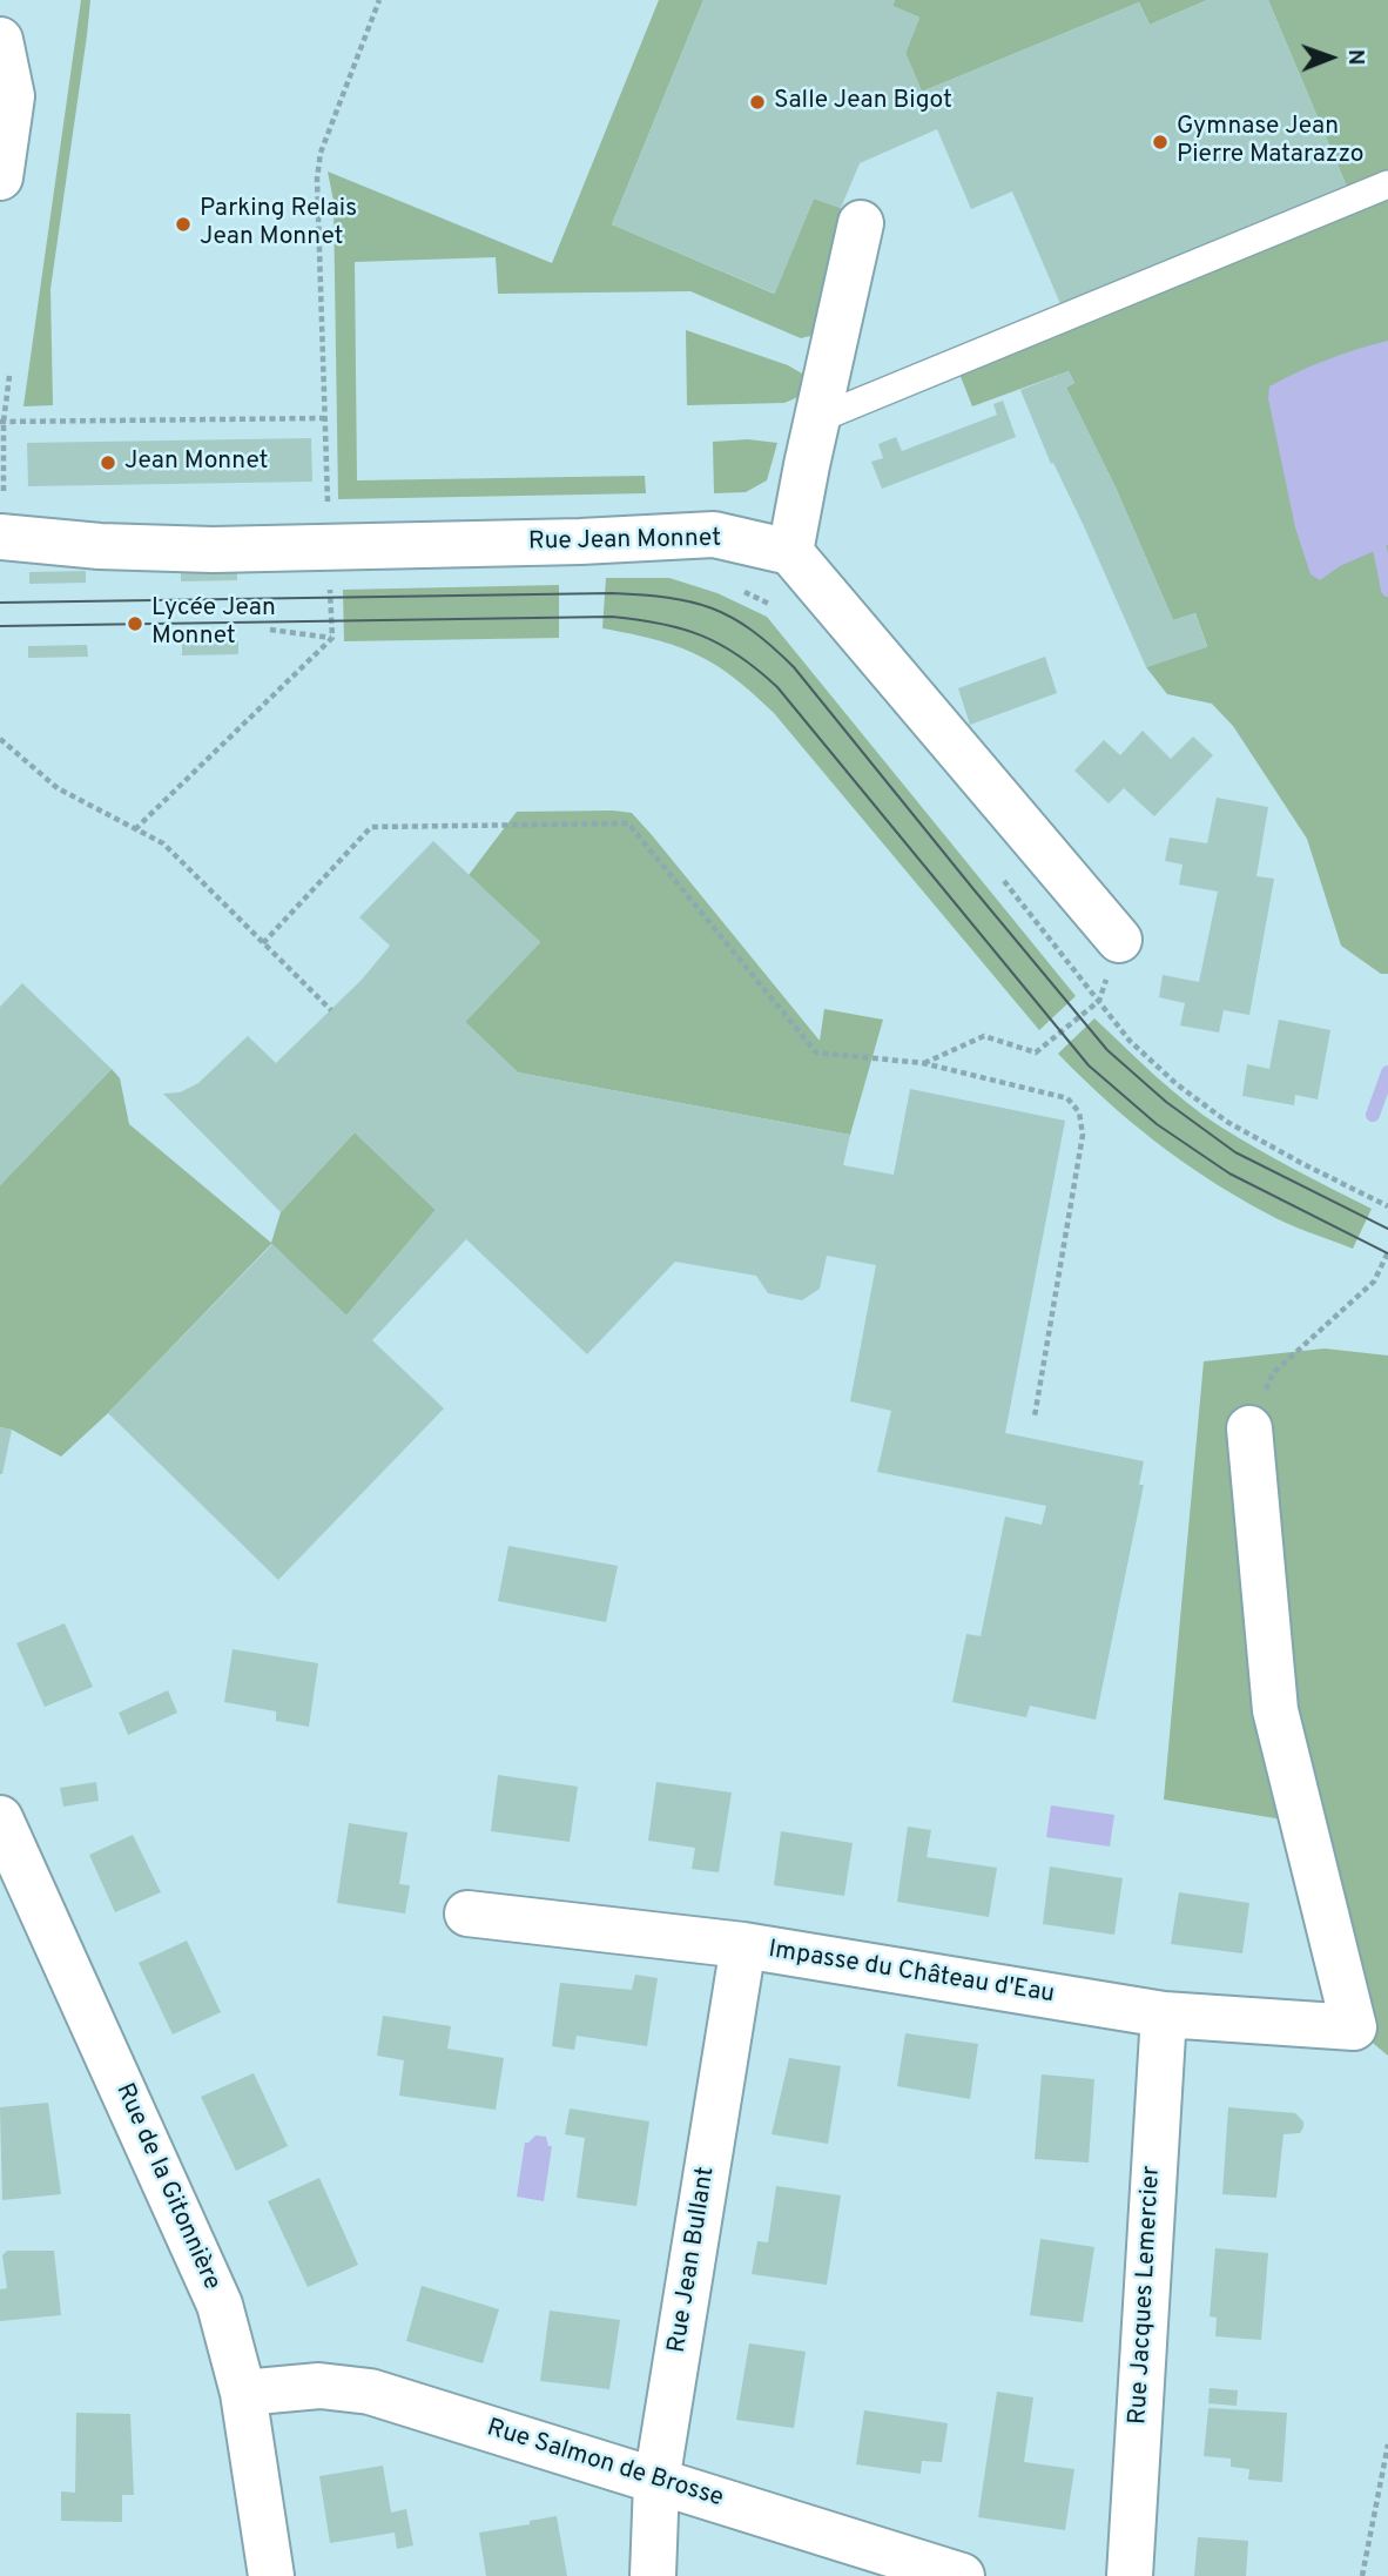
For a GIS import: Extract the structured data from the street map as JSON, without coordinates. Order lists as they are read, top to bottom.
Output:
{
  "streets": {
    "street": [
      "Rue Jean Monnet",
      "Impasse du Château d'Eau",
      "Rue de la Gitonnière",
      "Rue Jean Bullant",
      "Rue Jacques Lemercier",
      "Rue Salmon de Brosse"
    ]
  },
  "crossings": [
    ["Impasse du Château d'Eau", "Rue Jean Bullant"],
    ["Impasse du Château d'Eau", "Rue Jacques Lemercier"],
    ["Rue de la Gitonnière", "Rue Salmon de Brosse"],
    ["Rue Jean Bullant", "Rue Salmon de Brosse"]
  ],
  "places": [
    "Salle Jean Bigot",
    "Gymnase Jean Pierre Matarazzo",
    "Parking Relais Jean Monnet",
    "Jean Monnet",
    "Lycée Jean Monnet"
  ],
  "north": "right"
}
